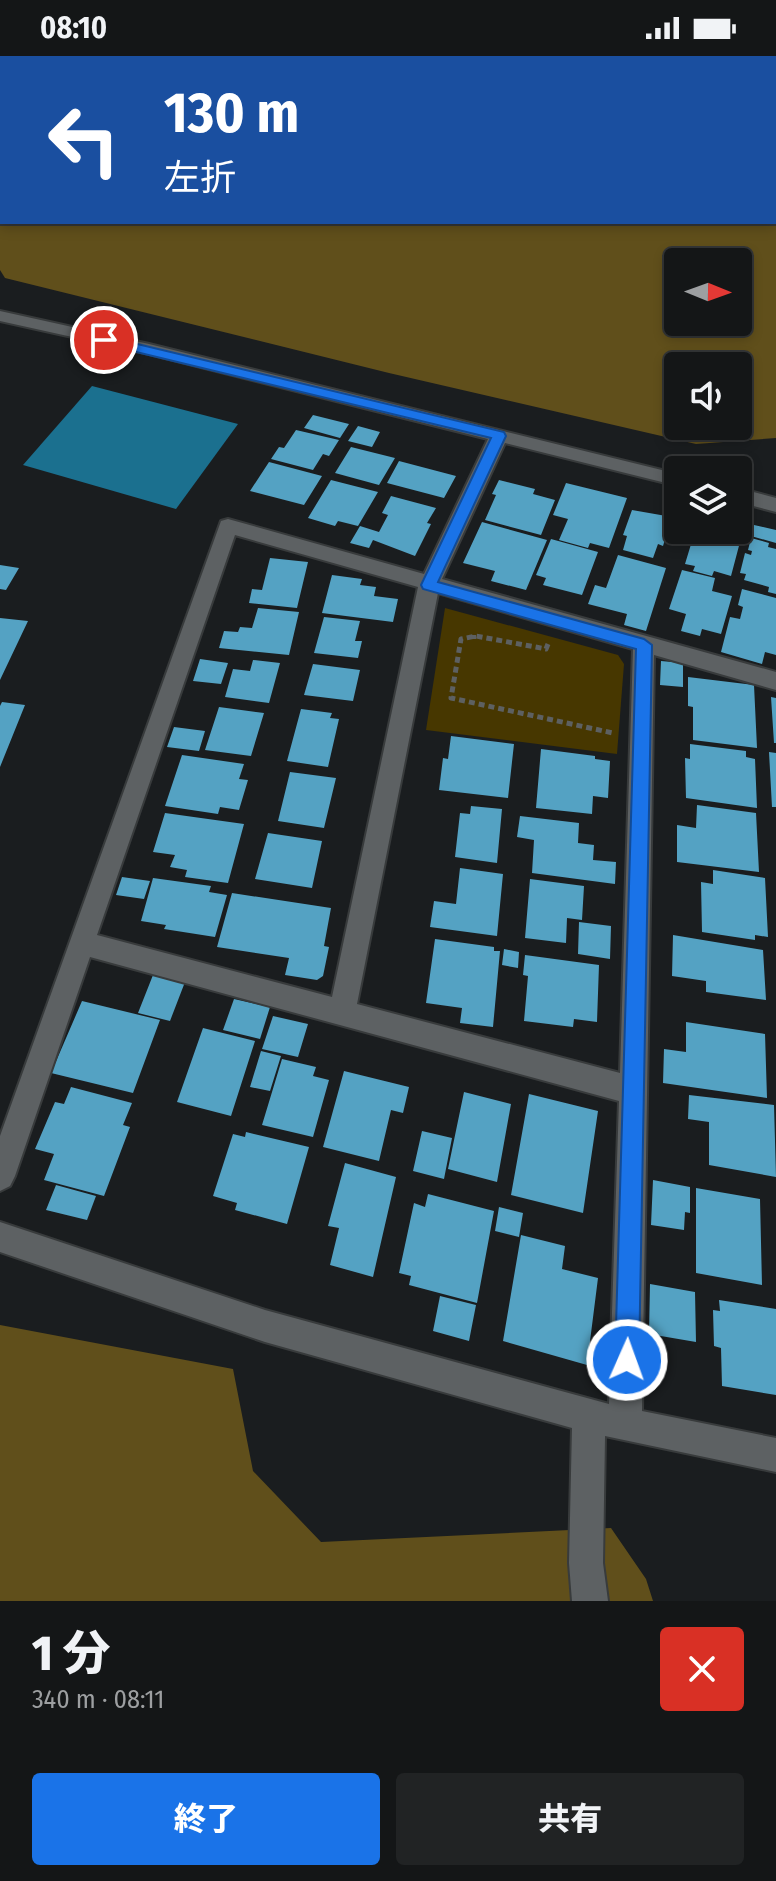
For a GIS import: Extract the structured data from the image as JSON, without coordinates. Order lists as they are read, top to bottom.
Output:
{
  "north": "right",
  "page": {
    "status": "08:10",
    "turn": ["130 m", "左折"],
    "heading": ["1 分", "340 m · 08:11"],
    "buttons": ["終了", "共有"]
  }
}
